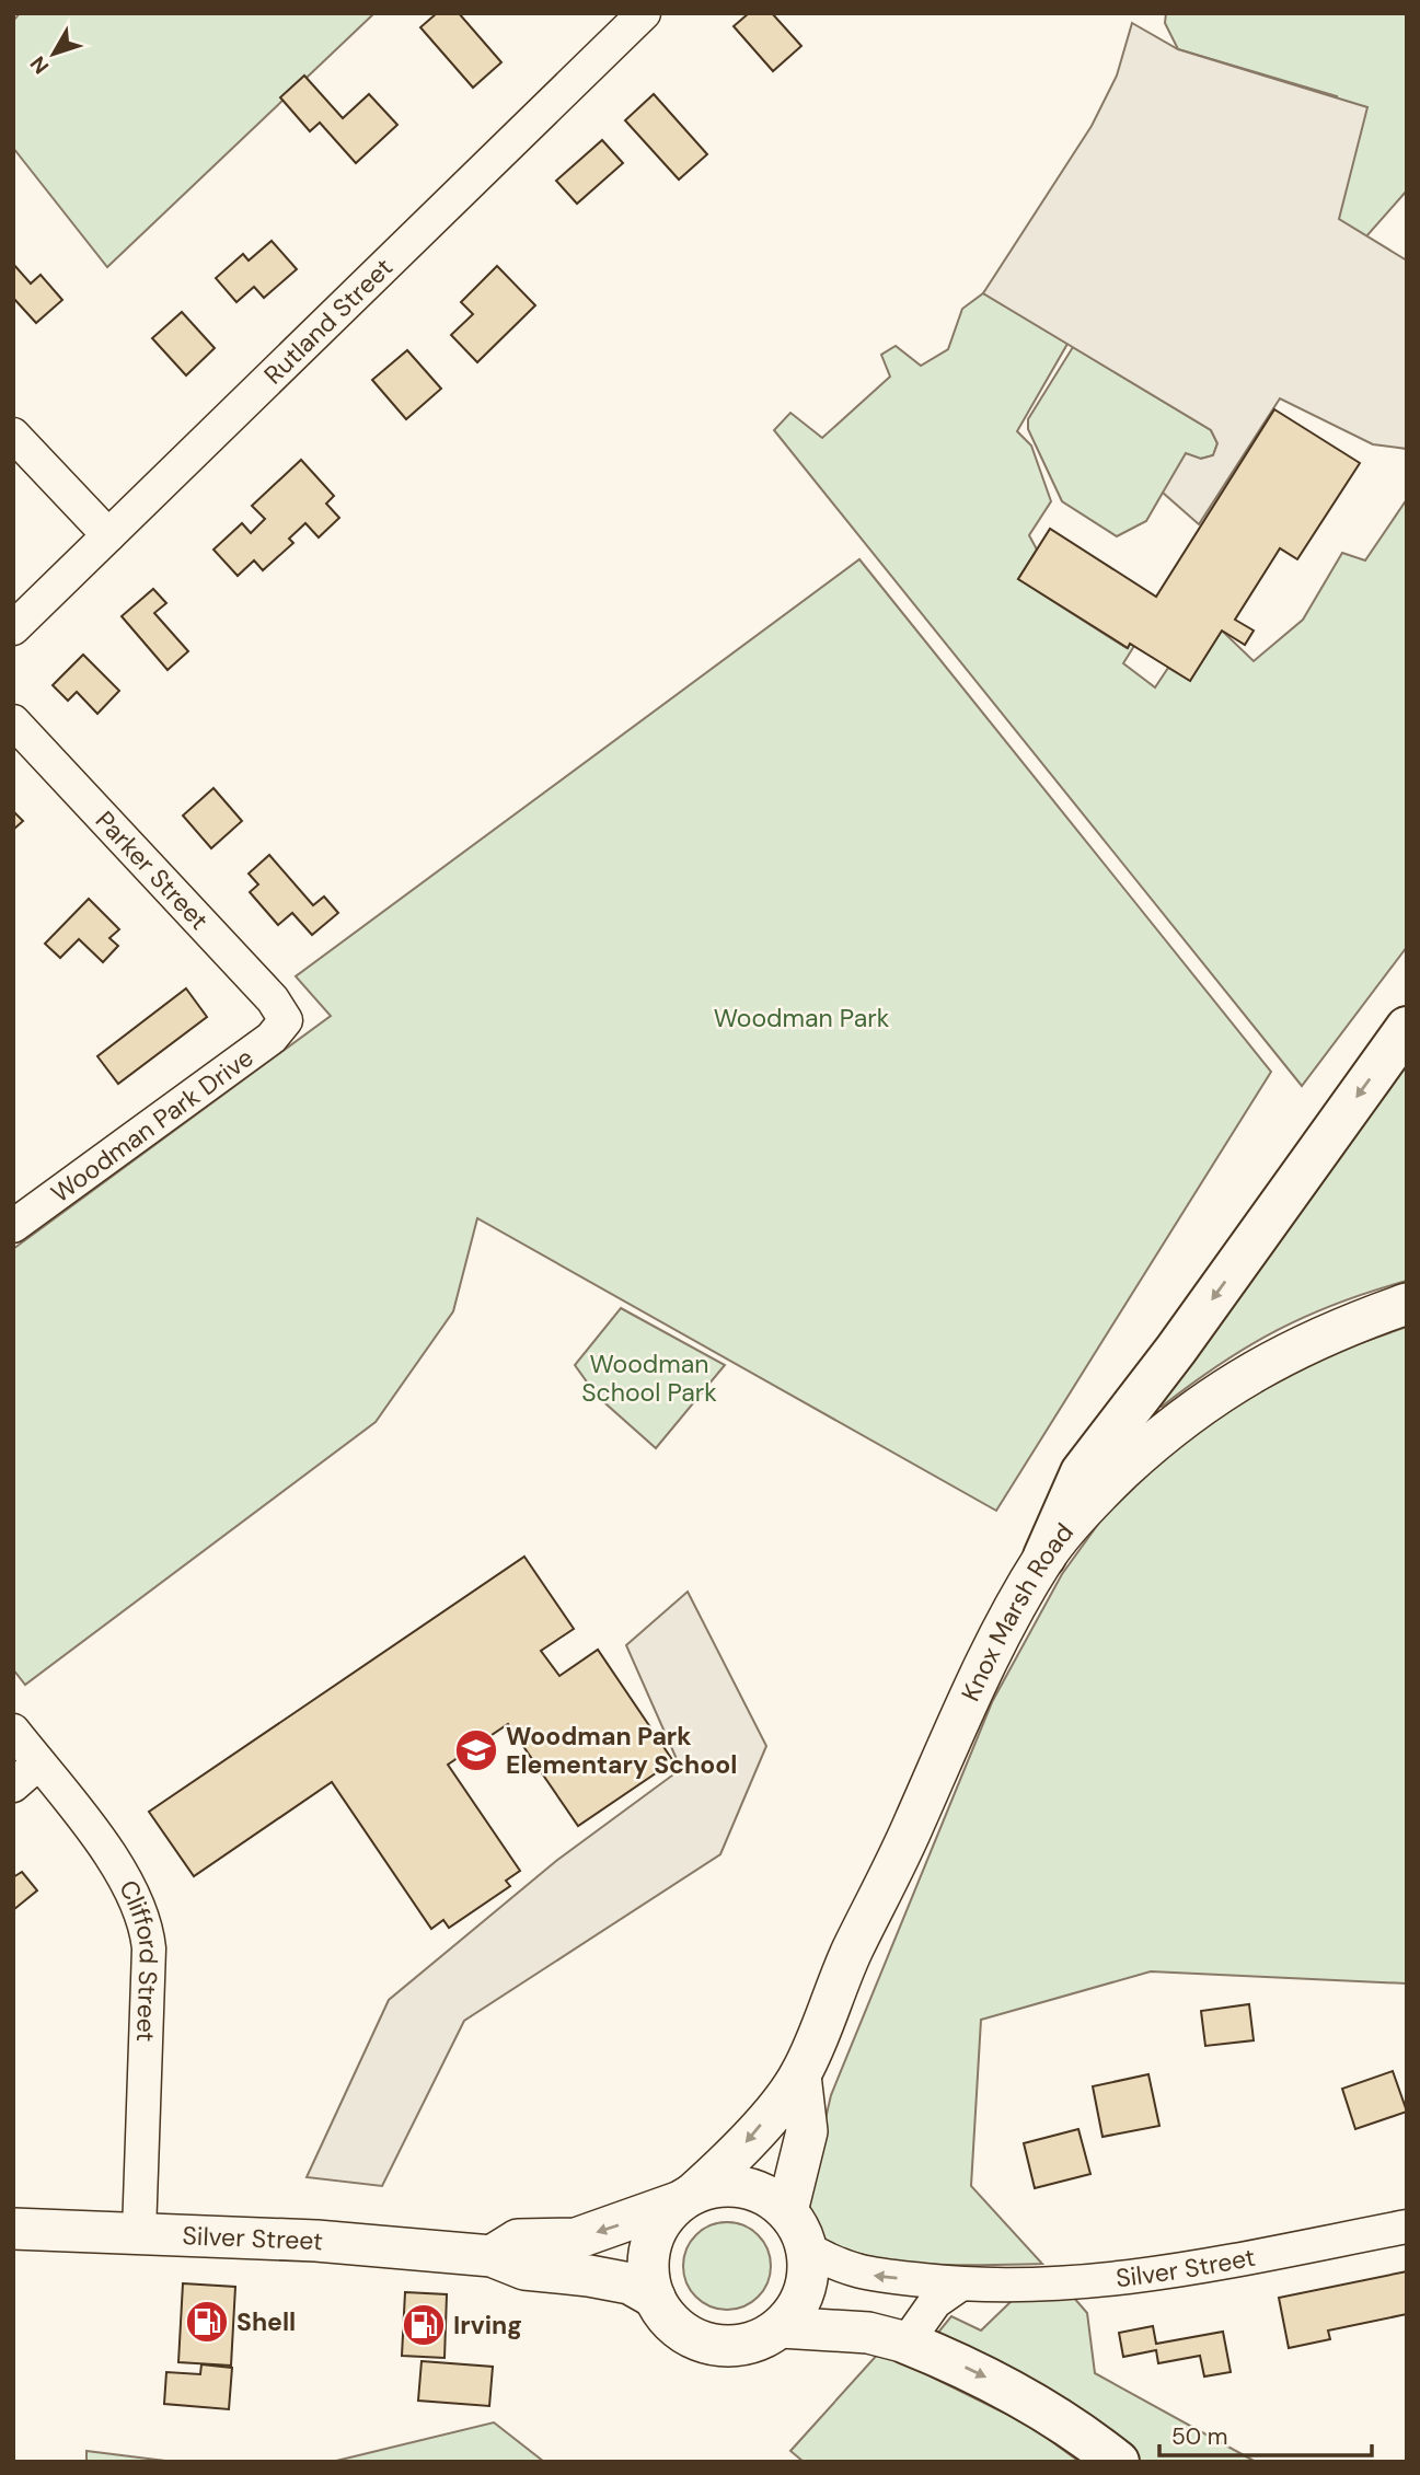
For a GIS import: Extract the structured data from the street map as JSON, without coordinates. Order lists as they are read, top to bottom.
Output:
{
  "streets": {
    "main road": ["Knox Marsh Road", "Silver Street"],
    "street": [
      "Rutland Street",
      "Parker Street",
      "Woodman Park Drive",
      "Clifford Street"
    ]
  },
  "crossings": [
    ["Parker Street", "Woodman Park Drive"],
    ["Knox Marsh Road", "Silver Street"],
    ["Clifford Street", "Silver Street"]
  ],
  "parks": ["Woodman Park", "Woodman School Park"],
  "places": {
    "school or university": ["Woodman Park Elementary School"],
    "fuel station": ["Shell", "Irving"]
  },
  "scale_bar": "50 m",
  "north": "bottom left"
}
